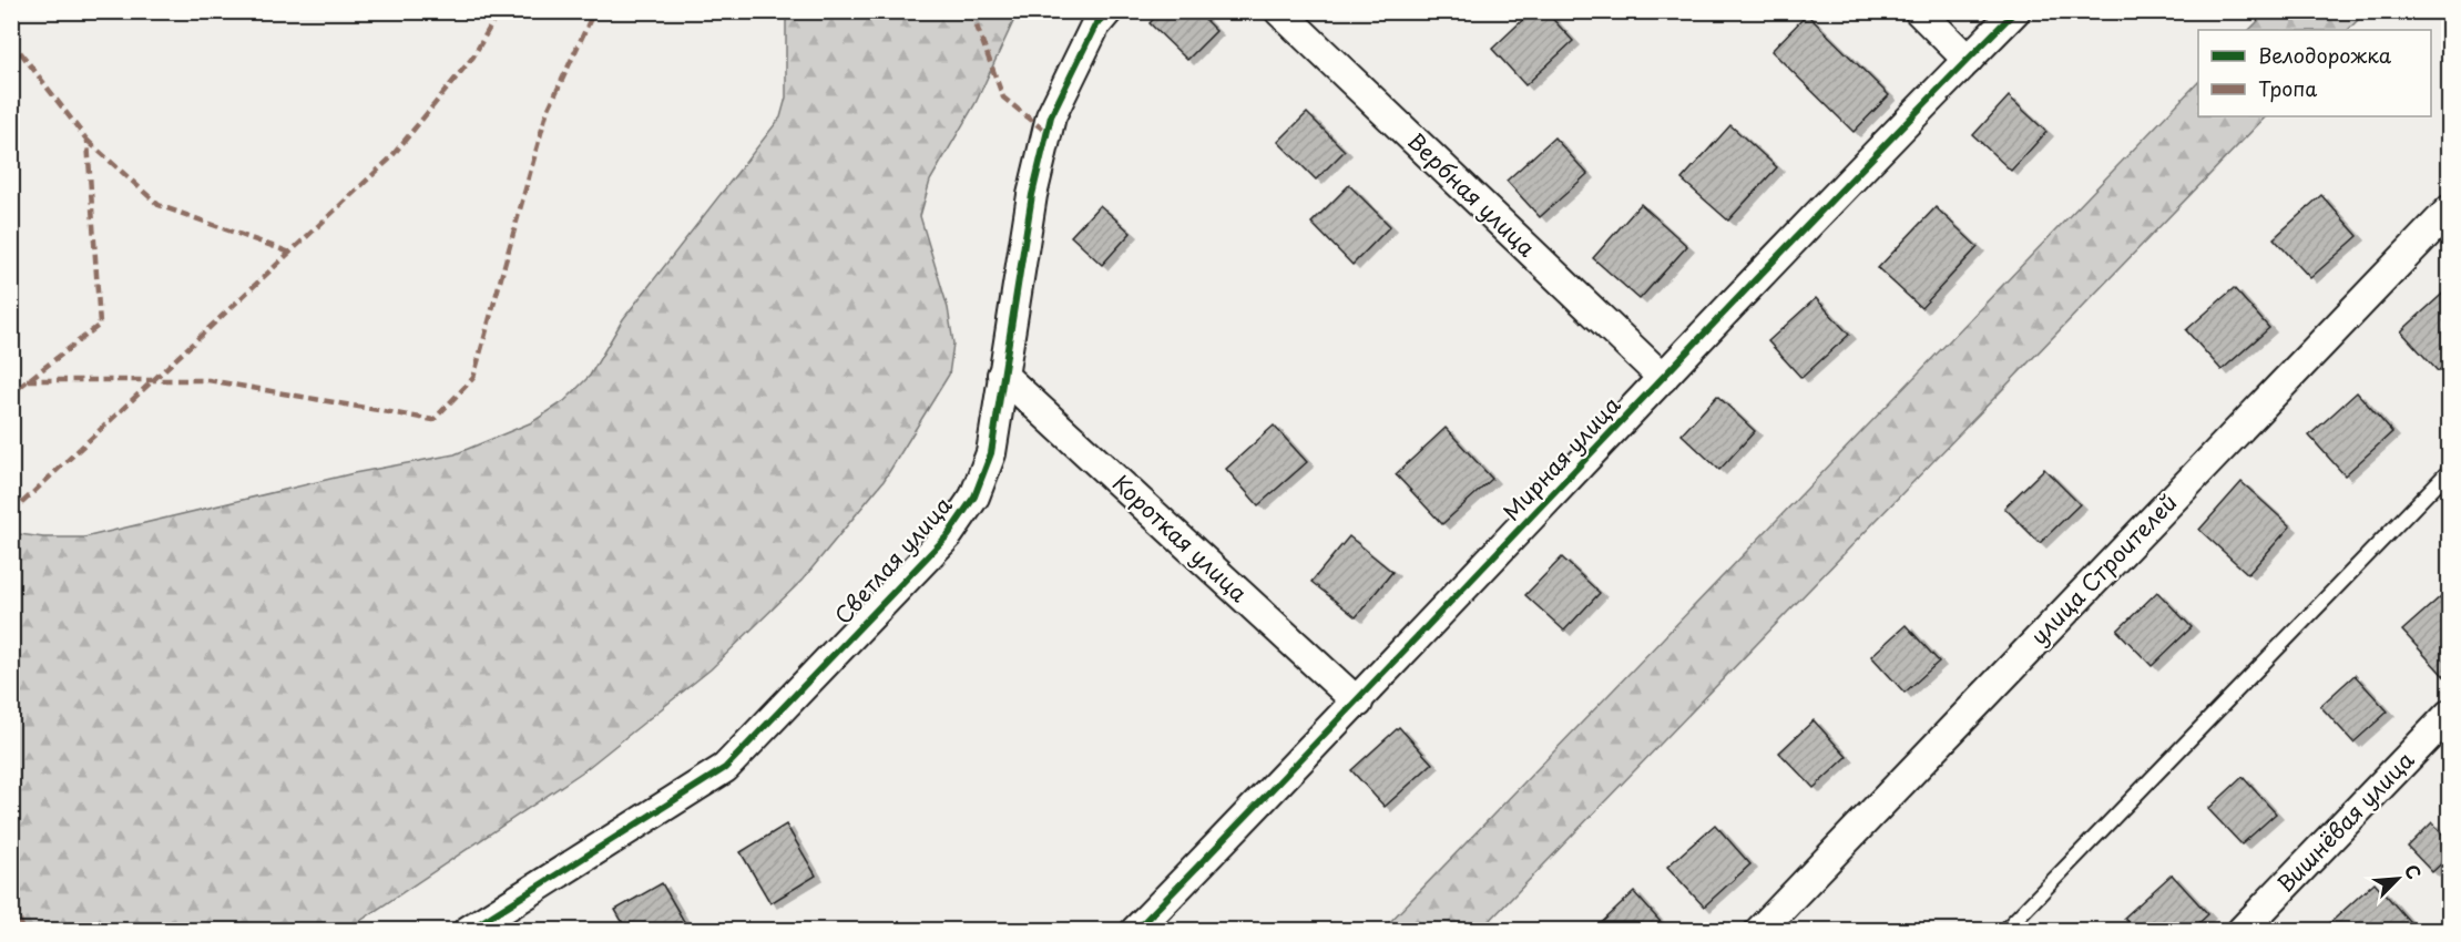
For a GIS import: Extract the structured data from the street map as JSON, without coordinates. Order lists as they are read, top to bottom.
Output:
{
  "streets": {
    "street": [
      "Вербная улица",
      "Мирная улица",
      "Короткая улица",
      "Светлая улица",
      "улица Строителей",
      "Вишнёвая улица"
    ]
  },
  "crossings": [
    ["Вербная улица", "Мирная улица"],
    ["Мирная улица", "Короткая улица"],
    ["Короткая улица", "Светлая улица"]
  ],
  "legend": ["Велодорожка", "Тропа"],
  "north": "top right"
}
